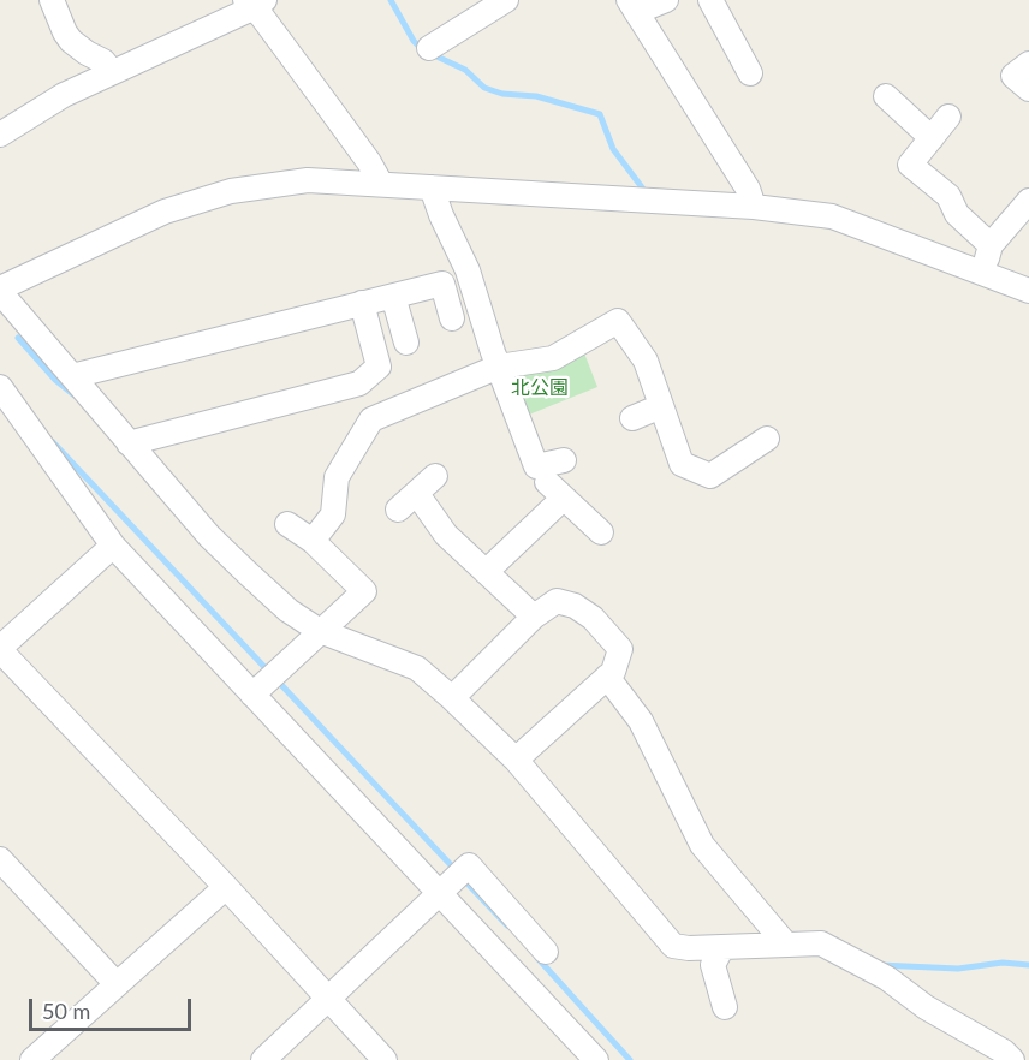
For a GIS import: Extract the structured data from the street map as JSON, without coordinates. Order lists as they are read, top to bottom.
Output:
{
  "parks": ["北公園"],
  "scale_bar": "50 m"
}
